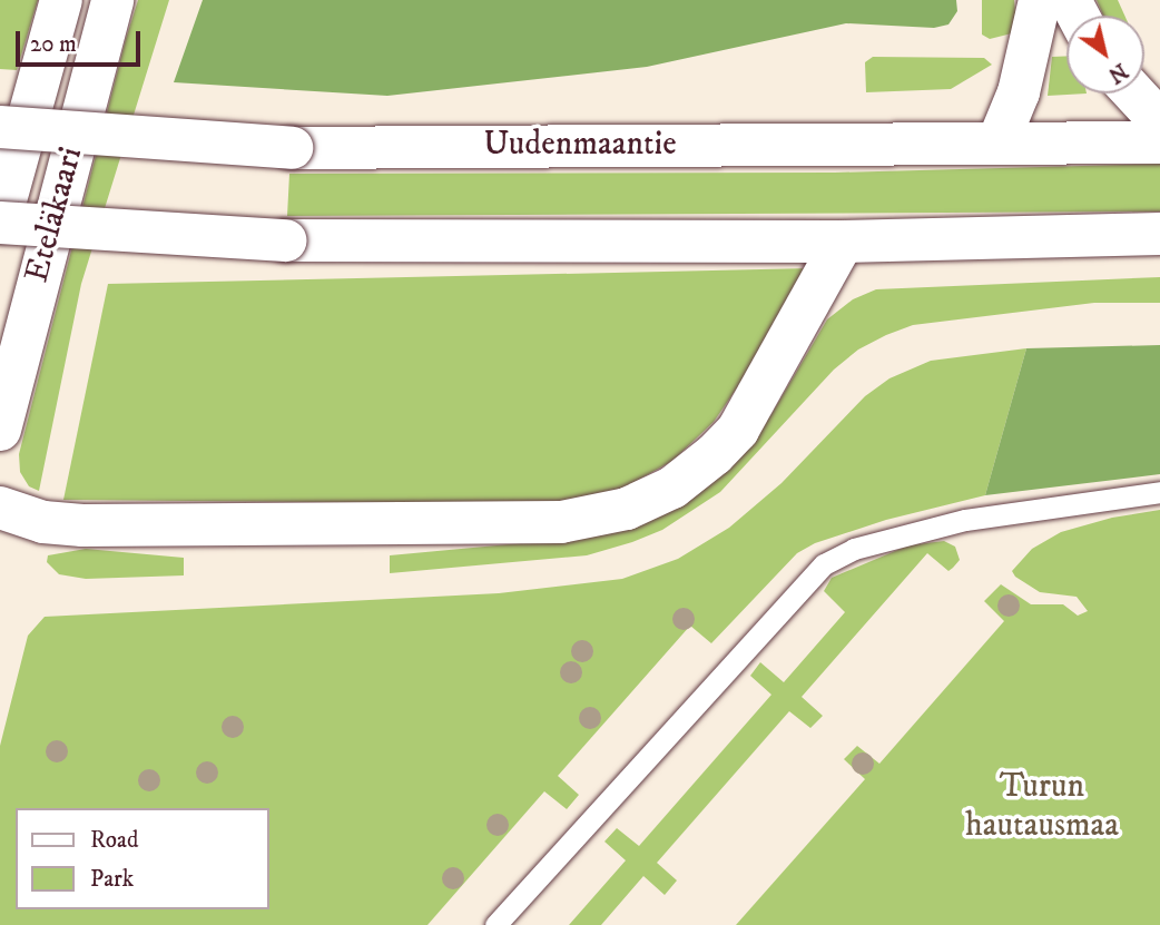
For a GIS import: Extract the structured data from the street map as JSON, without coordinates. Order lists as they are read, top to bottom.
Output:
{
  "streets": {
    "main road": ["Uudenmaantie", "Eteläkaari"]
  },
  "parks": ["Turun hautausmaa"],
  "legend": ["Road", "Park"],
  "scale_bar": "20 m",
  "north": "bottom right"
}
